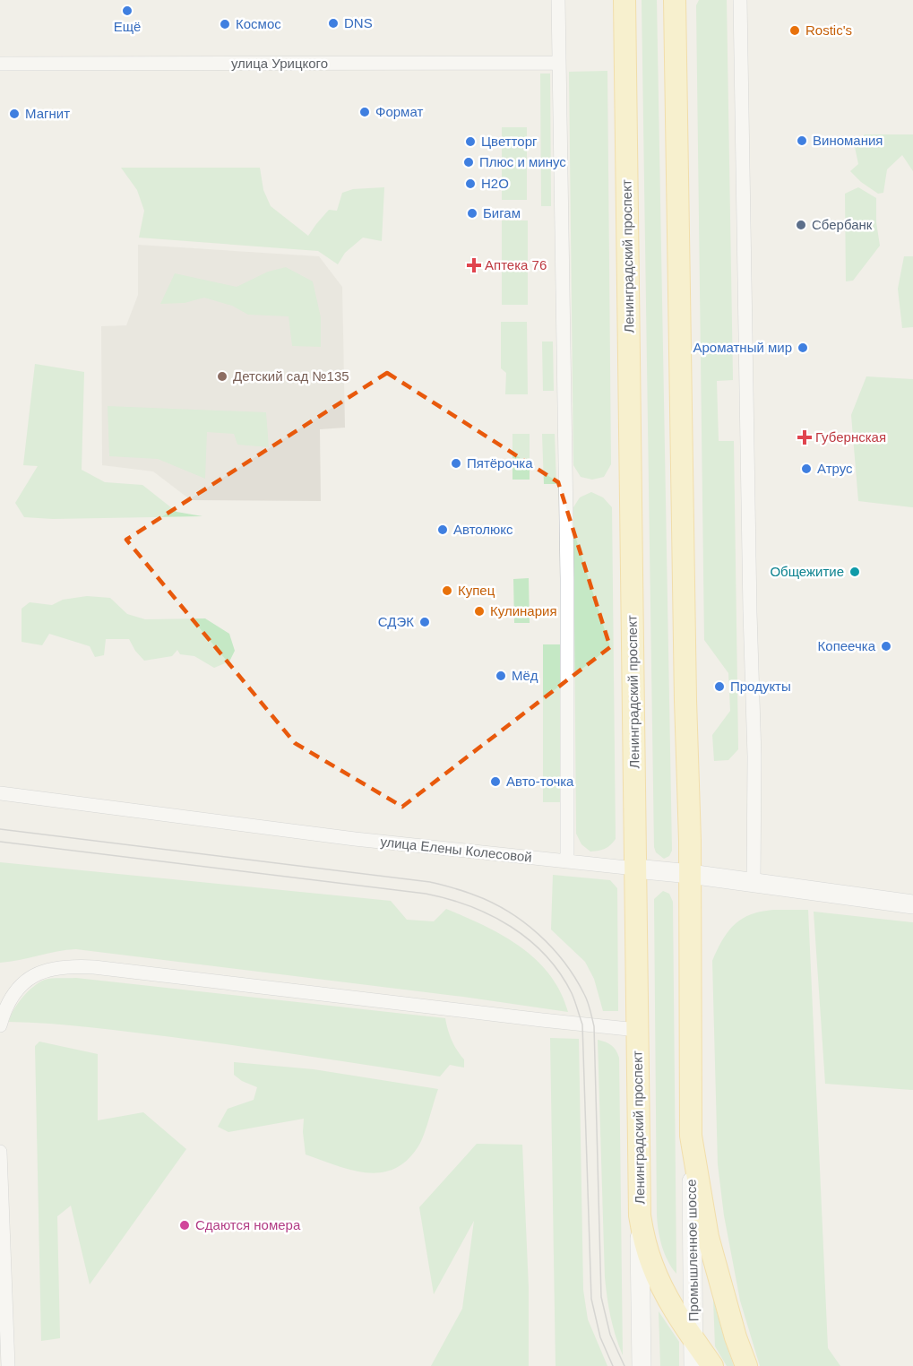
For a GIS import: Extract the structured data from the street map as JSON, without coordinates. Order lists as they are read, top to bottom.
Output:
{
  "streets": {
    "main road": ["Ленинградский проспект", "улица Елены Колесовой", "Промышленное шоссе"],
    "street": ["улица Урицкого"]
  },
  "crossings": [
    ["Ленинградский проспект", "улица Елены Колесовой"],
    ["Ленинградский проспект", "Промышленное шоссе"]
  ],
  "places": {
    "other": [
      "Ещё",
      "DNS",
      "Космос",
      "Rostic's",
      "Формат",
      "Магнит",
      "Виномания",
      "Цветторг",
      "Плюс и минус",
      "H2O",
      "Бигам",
      "Сбербанк",
      "Ароматный мир",
      "Детский сад №135",
      "Пятёрочка",
      "Атрус",
      "Автолюкс",
      "Общежитие",
      "Купец",
      "Кулинария",
      "СДЭК",
      "Копеечка",
      "Мёд",
      "Продукты",
      "Авто-точка",
      "Сдаются номера"
    ],
    "health": ["Аптека 76", "Губернская"]
  }
}
